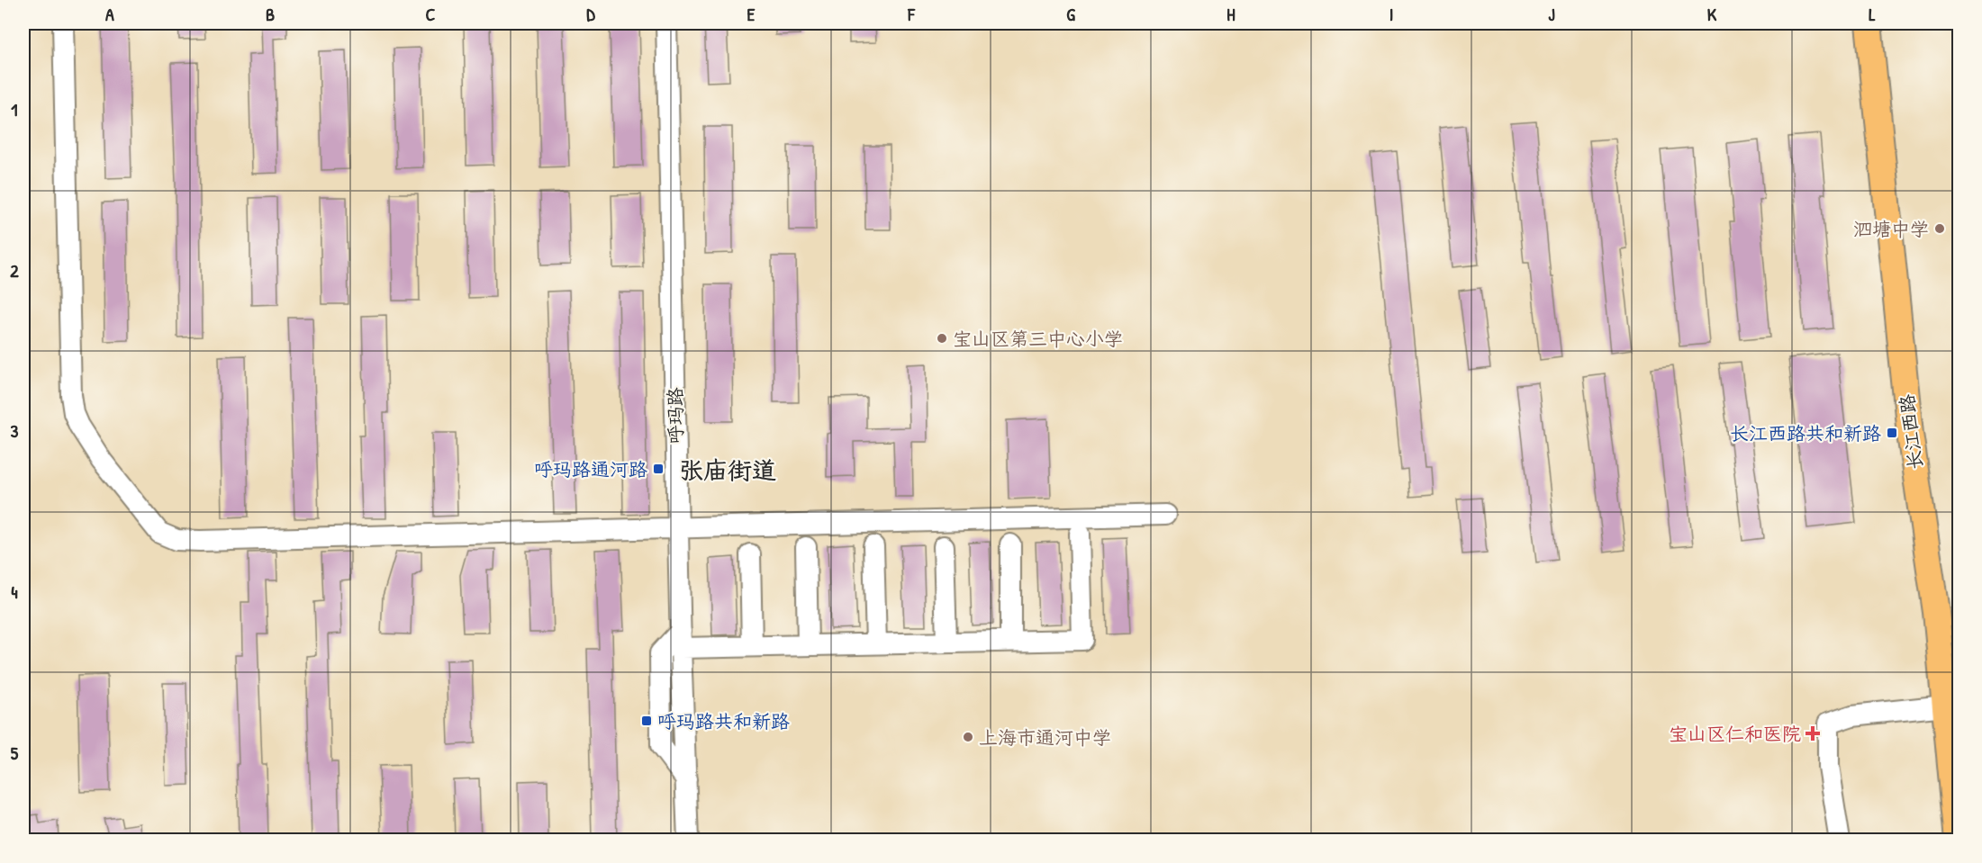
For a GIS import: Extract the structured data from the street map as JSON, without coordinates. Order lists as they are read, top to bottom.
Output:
{
  "streets": {
    "main road": ["长江西路"],
    "street": ["呼玛路"]
  },
  "districts": ["张庙街道"],
  "places": {
    "other": ["泗塘中学", "宝山区第三中心小学", "上海市通河中学"],
    "transit": ["长江西路共和新路", "呼玛路通河路", "呼玛路共和新路"],
    "health": ["宝山区仁和医院"]
  },
  "grid": {
    "columns": [
      "A",
      "B",
      "C",
      "D",
      "E",
      "F",
      "G",
      "H",
      "I",
      "J",
      "K",
      "L"
    ],
    "rows": [
      "1",
      "2",
      "3",
      "4",
      "5"
    ]
  }
}
